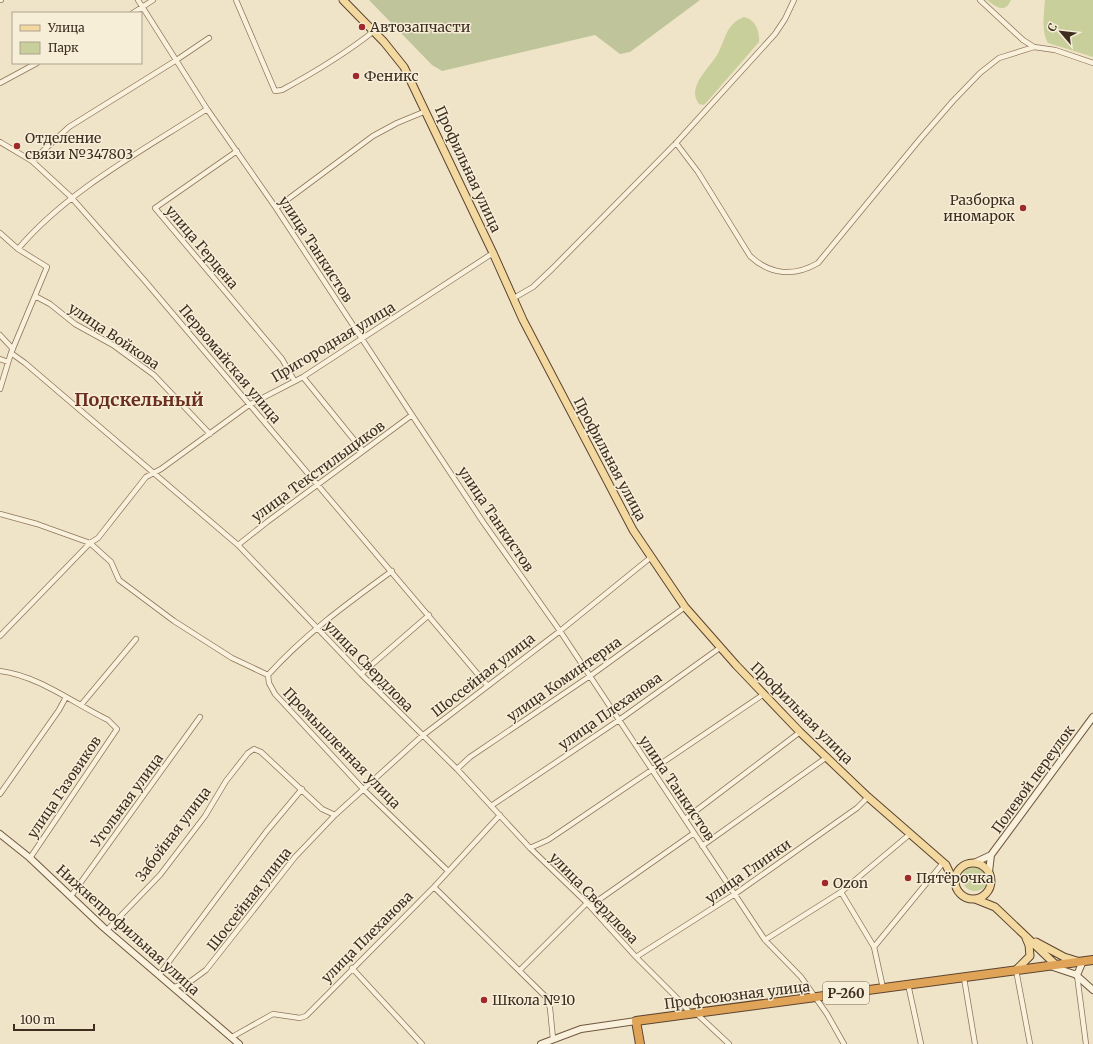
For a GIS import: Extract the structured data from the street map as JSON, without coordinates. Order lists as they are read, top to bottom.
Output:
{
  "streets": {
    "highway": ["Р-260", "Профсоюзная улица"],
    "main road": ["Профильная улица"],
    "street": [
      "улица Герцена",
      "улица Танкистов",
      "улица Войкова",
      "Пригородная улица",
      "Первомайская улица",
      "улица Текстильщиков",
      "улица Свердлова",
      "Шоссейная улица",
      "улица Коминтерна",
      "улица Плеханова",
      "Промышленная улица",
      "Полевой переулок",
      "улица Газовиков",
      "Угольная улица",
      "Забойная улица",
      "улица Глинки",
      "Нижнепрофильная улица"
    ]
  },
  "crossings": [
    ["Профильная улица", "Пригородная улица"],
    ["Профильная улица", "Шоссейная улица"],
    ["Профильная улица", "улица Коминтерна"],
    ["Профильная улица", "улица Плеханова"],
    ["Профильная улица", "улица Глинки"],
    ["улица Герцена", "улица Танкистов"],
    ["улица Герцена", "Пригородная улица"],
    ["улица Танкистов", "Пригородная улица"],
    ["улица Танкистов", "улица Текстильщиков"],
    ["улица Танкистов", "Шоссейная улица"],
    ["улица Танкистов", "улица Коминтерна"],
    ["улица Танкистов", "улица Плеханова"],
    ["улица Танкистов", "улица Глинки"],
    ["улица Танкистов", "Профсоюзная улица"],
    ["улица Войкова", "Пригородная улица"],
    ["Пригородная улица", "Первомайская улица"],
    ["Пригородная улица", "улица Свердлова"],
    ["Первомайская улица", "улица Текстильщиков"],
    ["Первомайская улица", "Шоссейная улица"],
    ["улица Текстильщиков", "улица Свердлова"],
    ["улица Свердлова", "Шоссейная улица"],
    ["улица Свердлова", "улица Коминтерна"],
    ["улица Свердлова", "улица Плеханова"],
    ["улица Свердлова", "улица Глинки"],
    ["улица Свердлова", "Профсоюзная улица"],
    ["Шоссейная улица", "Промышленная улица"],
    ["Шоссейная улица", "Забойная улица"],
    ["Шоссейная улица", "Нижнепрофильная улица"],
    ["улица Плеханова", "Промышленная улица"],
    ["улица Плеханова", "Нижнепрофильная улица"],
    ["улица Газовиков", "Нижнепрофильная улица"],
    ["Угольная улица", "Нижнепрофильная улица"],
    ["Забойная улица", "Нижнепрофильная улица"],
    ["Р-260", "Профсоюзная улица"]
  ],
  "districts": ["Подскельный"],
  "places": [
    "Автозапчасти",
    "Феникс",
    "Отделение связи №347803",
    "Разборка иномарок",
    "Пятёрочка",
    "Ozon",
    "Школа №10"
  ],
  "legend": ["Улица", "Парк"],
  "scale_bar": "100 m",
  "north": "top left"
}
